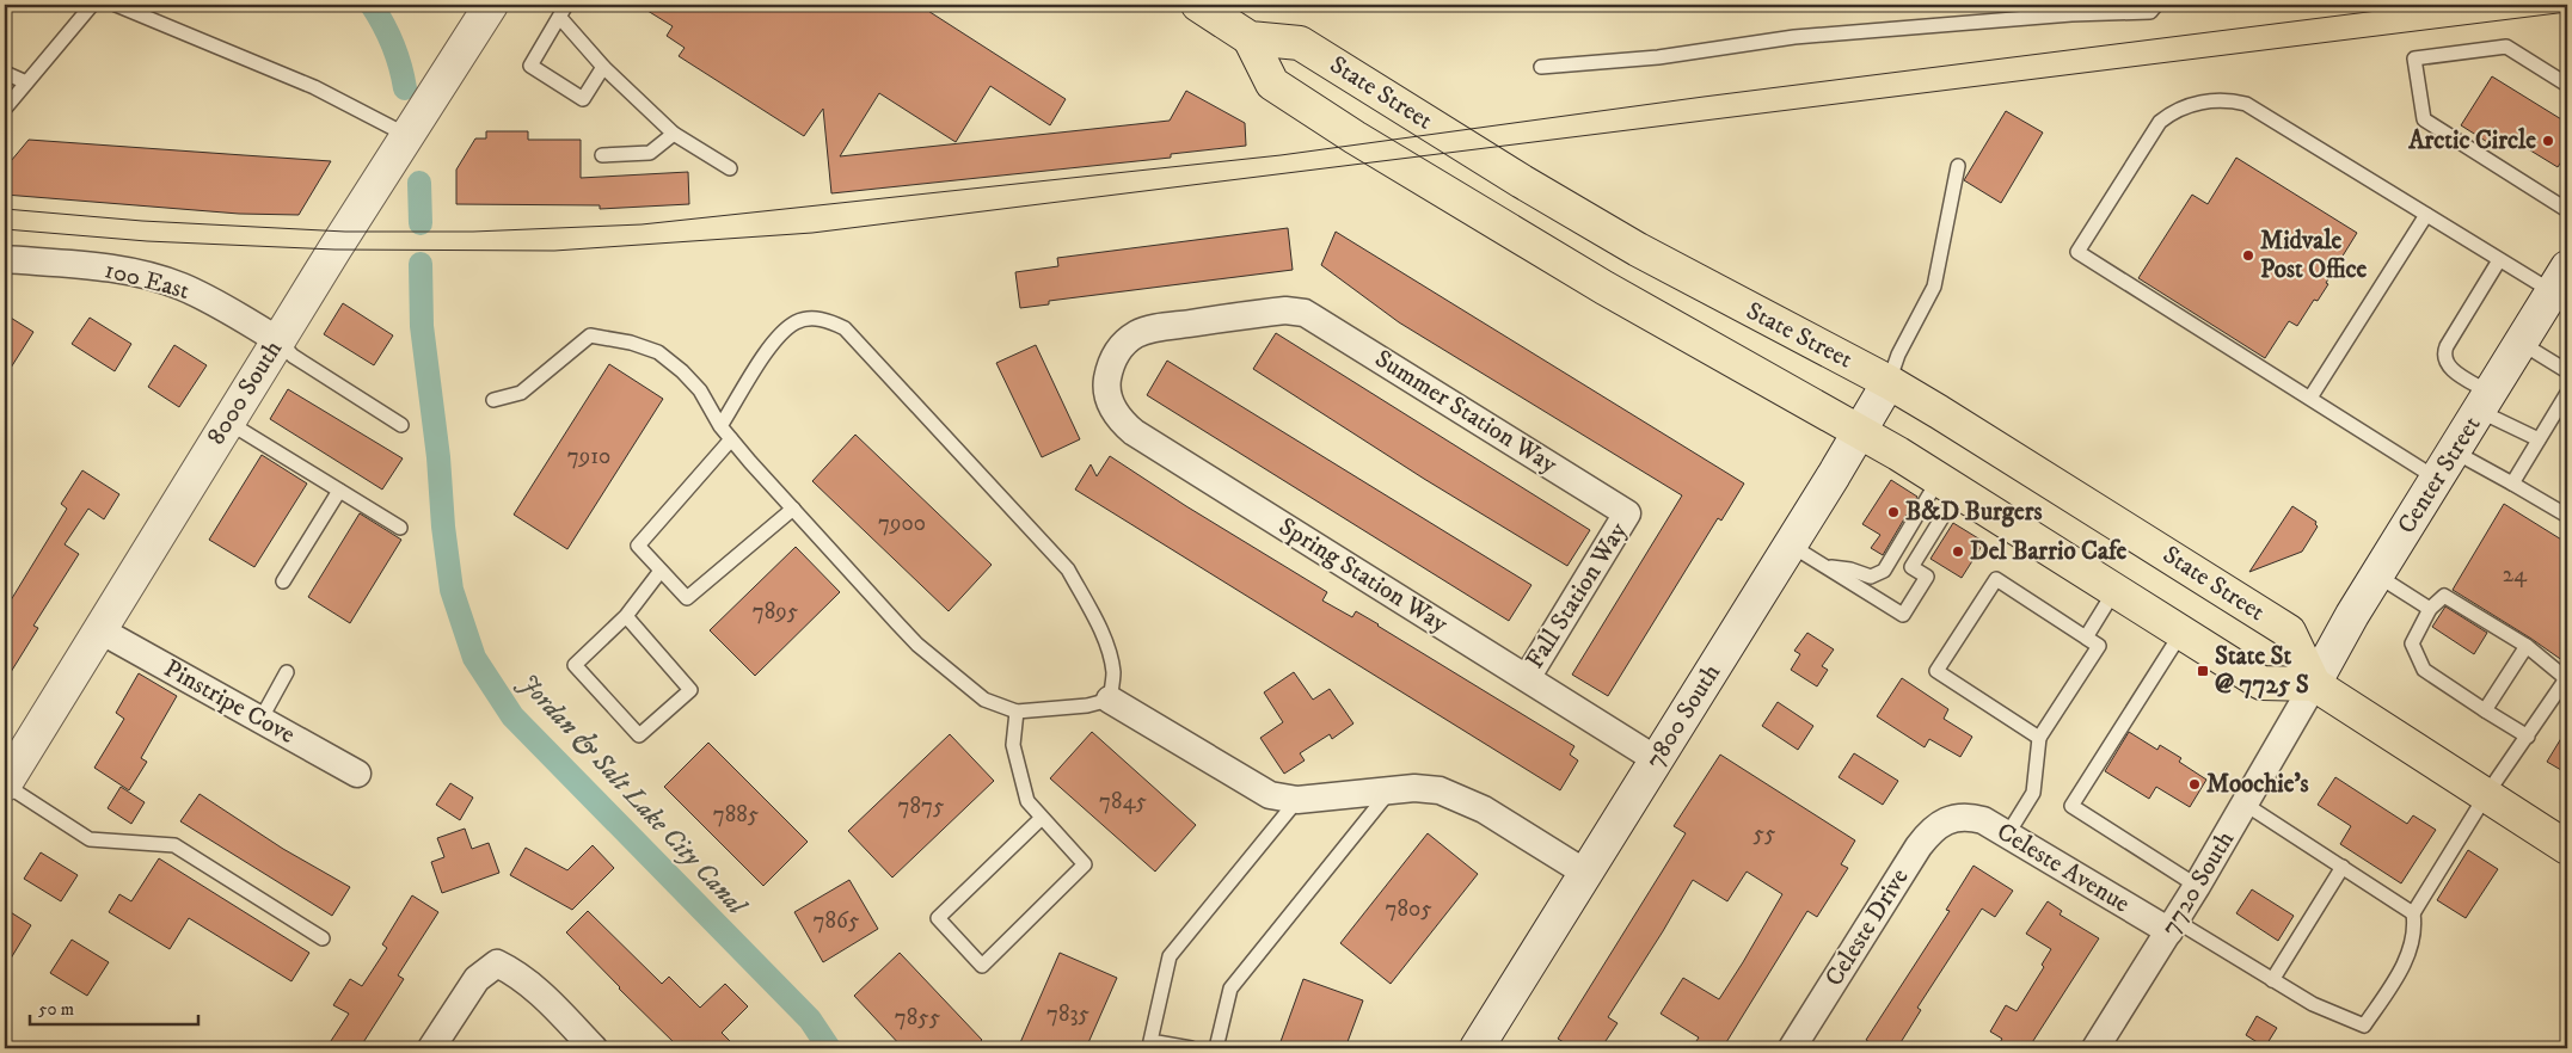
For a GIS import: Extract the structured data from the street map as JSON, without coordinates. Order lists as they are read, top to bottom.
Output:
{
  "streets": {
    "main road": [
      "State Street",
      "8000 South",
      "Center Street",
      "7800 South"
    ],
    "street": [
      "100 East",
      "Summer Station Way",
      "Spring Station Way",
      "Fall Station Way",
      "Pinstripe Cove",
      "Celeste Avenue",
      "7720 South",
      "Celeste Drive"
    ]
  },
  "crossings": [
    ["State Street", "Center Street"],
    ["State Street", "7800 South"],
    ["State Street", "7720 South"],
    ["100 East", "8000 South"],
    ["8000 South", "Pinstripe Cove"],
    ["Summer Station Way", "Spring Station Way"],
    ["Summer Station Way", "Fall Station Way"],
    ["Center Street", "7720 South"],
    ["Spring Station Way", "Fall Station Way"],
    ["Spring Station Way", "7800 South"],
    ["Celeste Avenue", "7720 South"],
    ["Celeste Avenue", "Celeste Drive"]
  ],
  "water": ["Jordan & Salt Lake City Canal"],
  "places": {
    "other": [
      "Arctic Circle",
      "Midvale Post Office",
      "B&D Burgers",
      "Del Barrio Cafe",
      "Moochie's"
    ],
    "transit": ["State St @ 7725 S"]
  },
  "house_numbers": [
    "7910",
    "7900",
    "24",
    "7895",
    "7845",
    "7875",
    "7885",
    "55",
    "7805",
    "7865",
    "7835",
    "7855"
  ],
  "scale_bar": "50 m"
}
